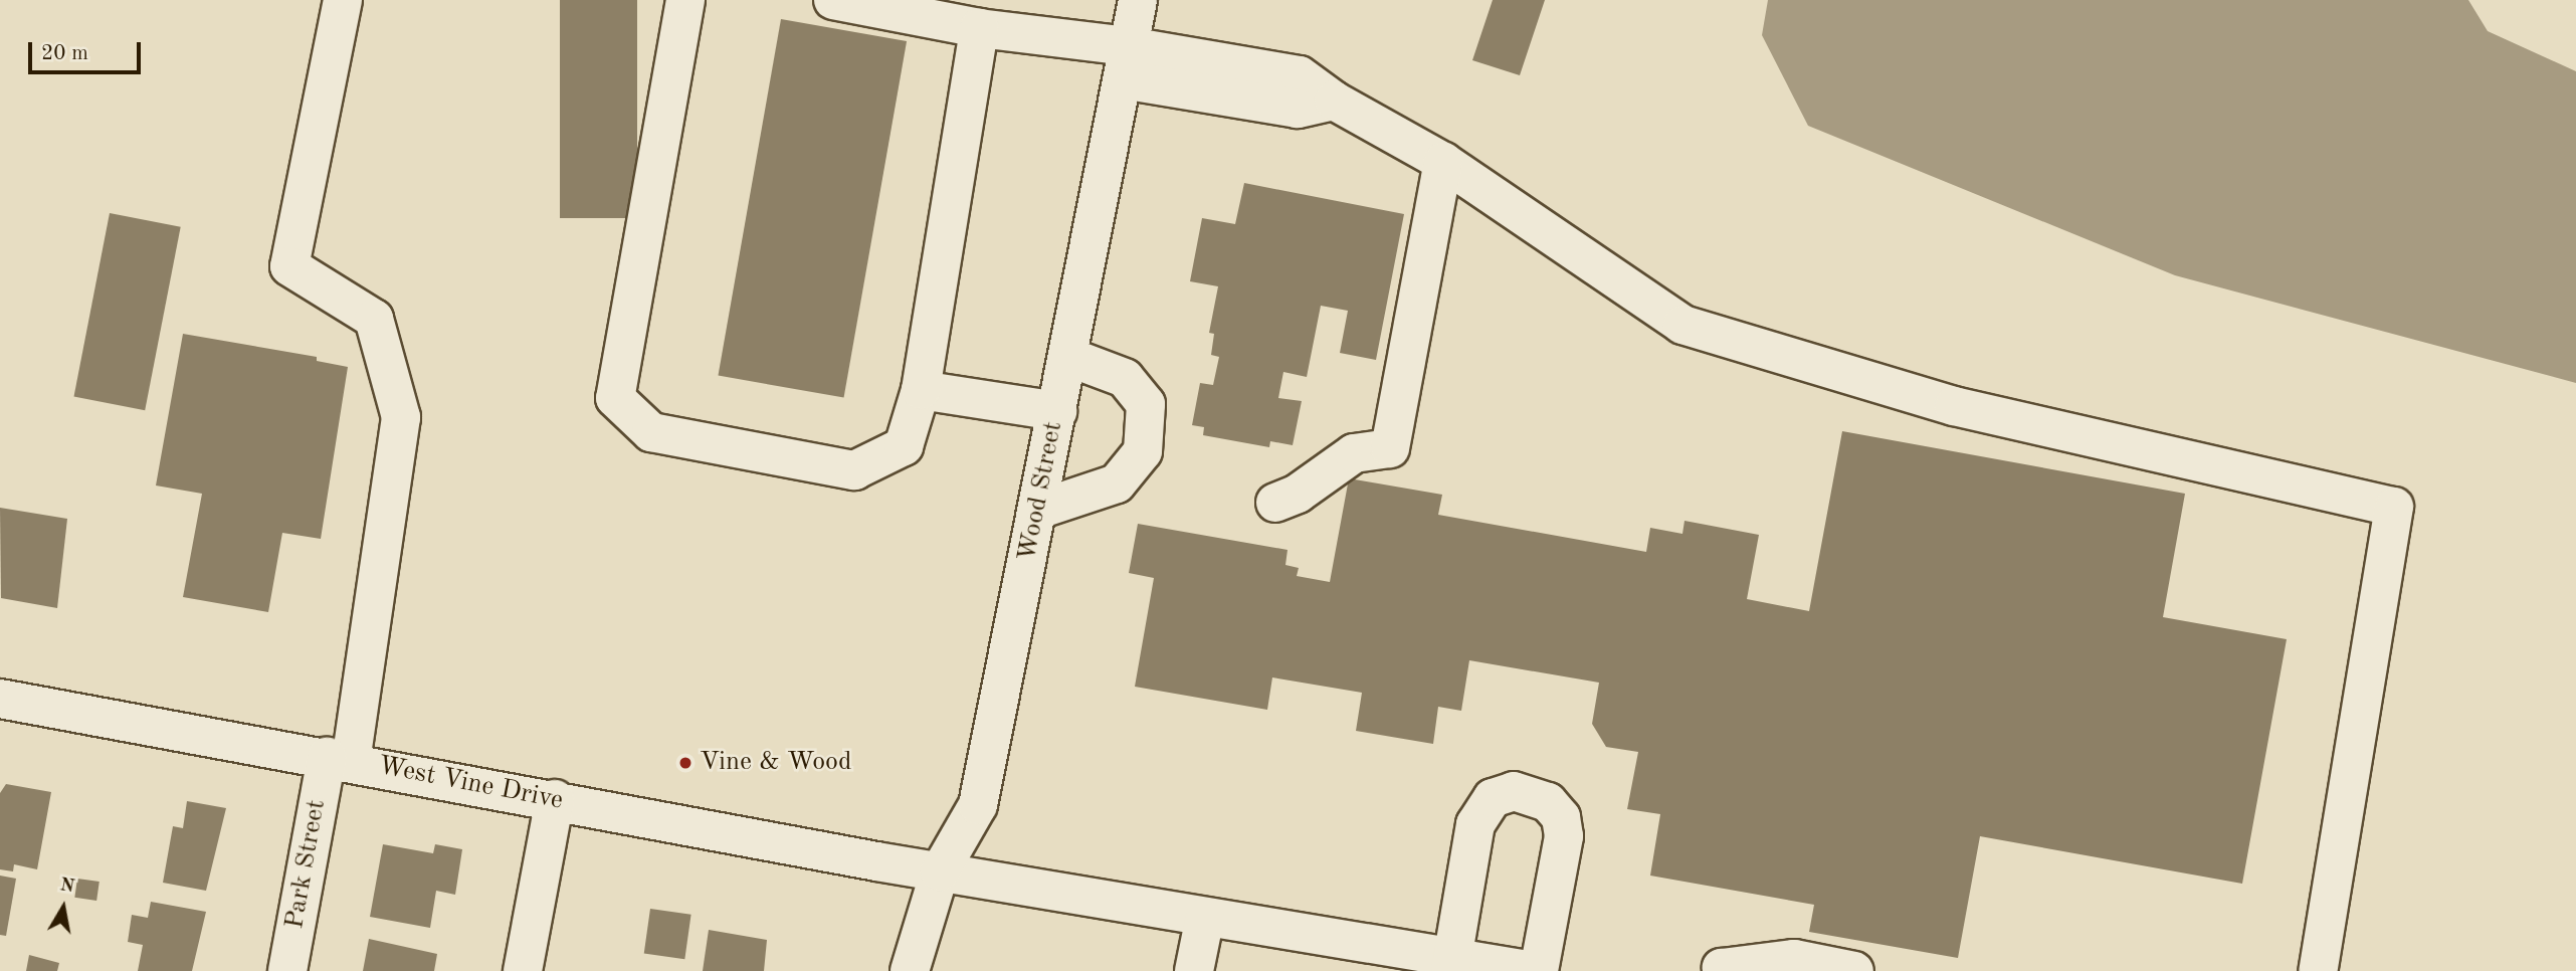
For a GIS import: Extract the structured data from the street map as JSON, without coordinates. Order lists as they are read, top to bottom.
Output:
{
  "streets": {
    "street": ["Wood Street", "West Vine Drive", "Park Street"]
  },
  "crossings": [
    ["Wood Street", "West Vine Drive"],
    ["West Vine Drive", "Park Street"]
  ],
  "places": ["Vine & Wood"],
  "scale_bar": "20 m",
  "north": "top"
}
